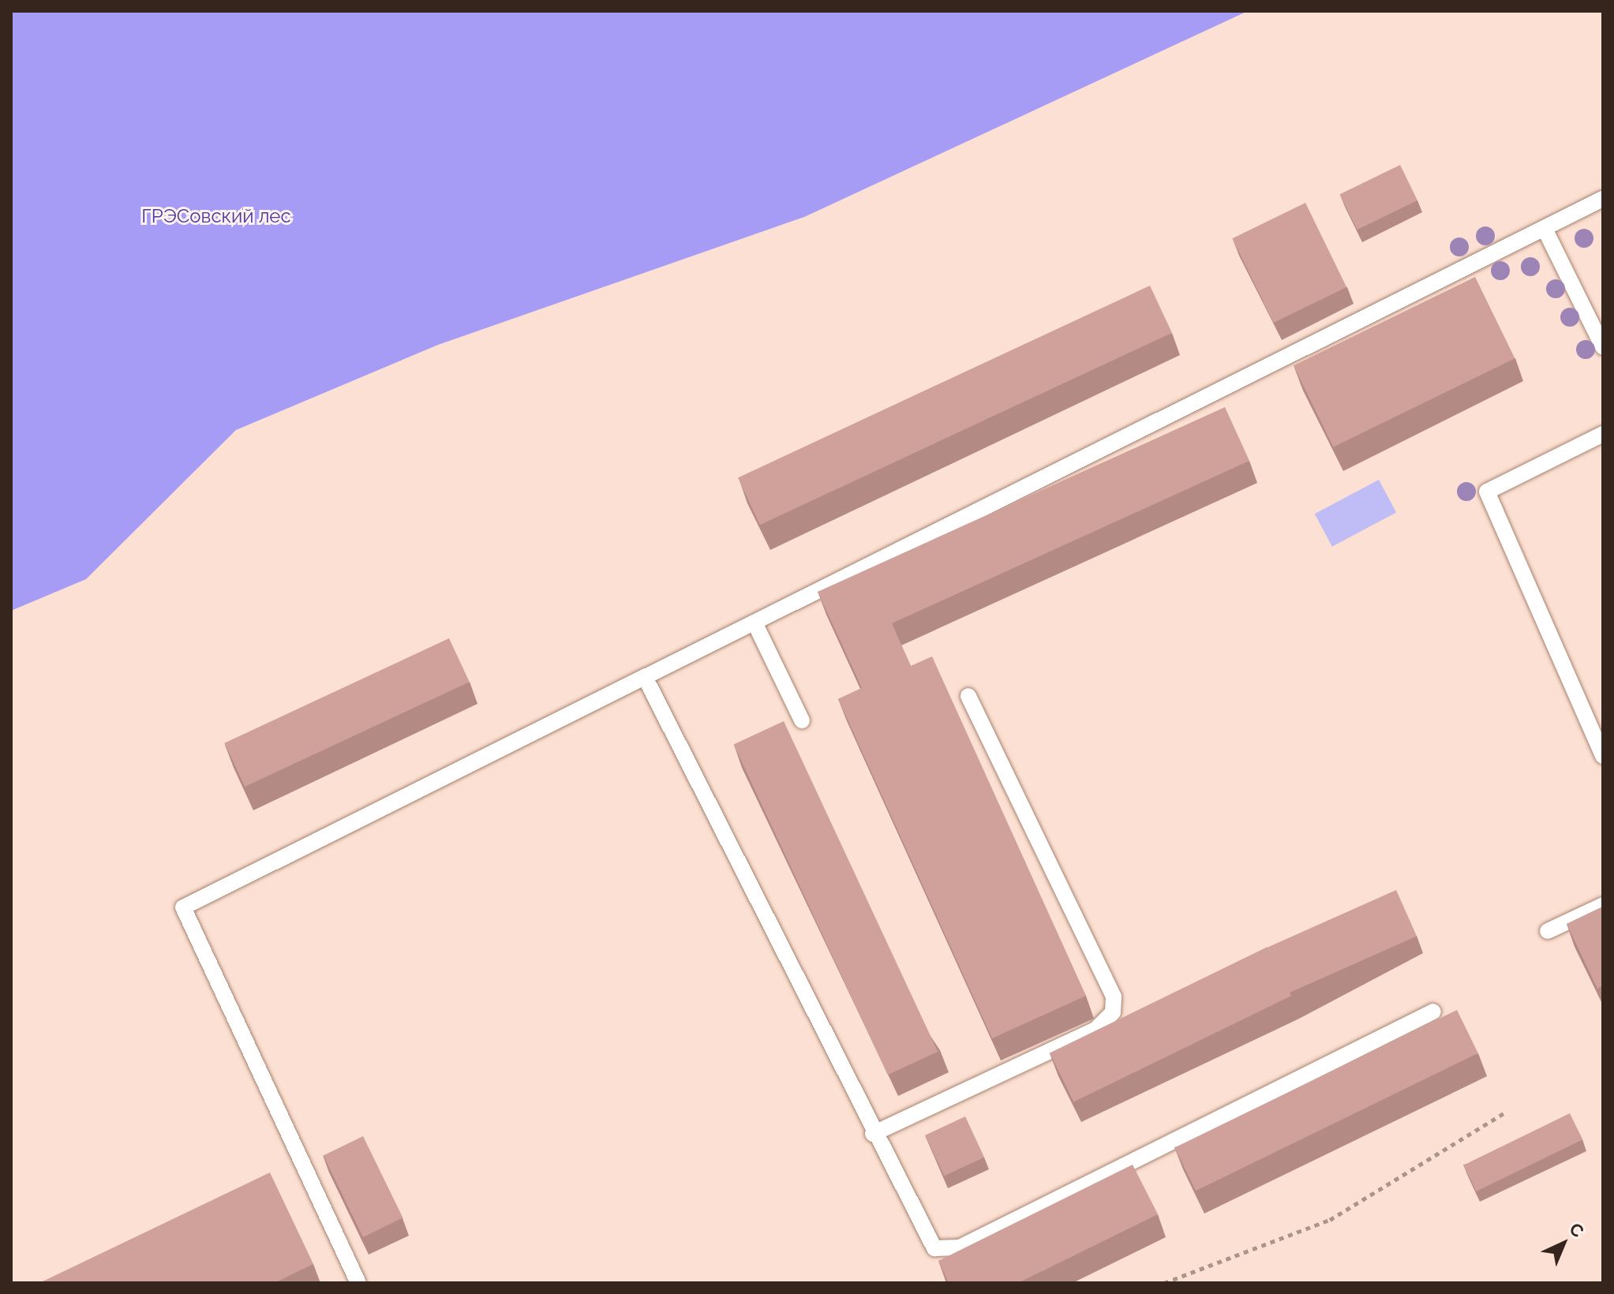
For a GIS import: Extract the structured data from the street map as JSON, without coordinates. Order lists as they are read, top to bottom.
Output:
{
  "parks": ["ГРЭСовский лес"],
  "north": "top right"
}
